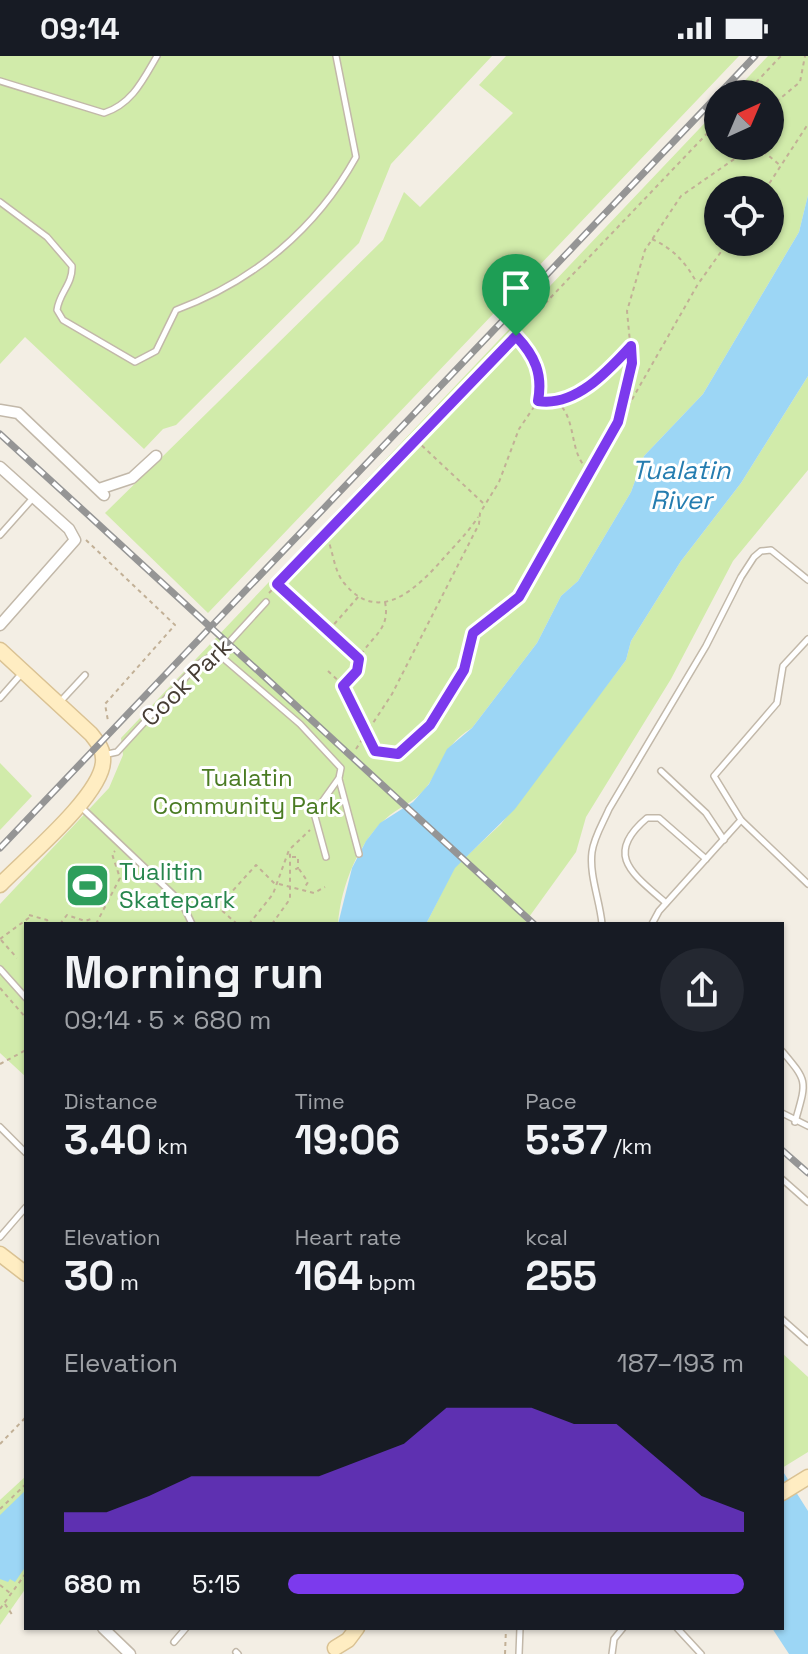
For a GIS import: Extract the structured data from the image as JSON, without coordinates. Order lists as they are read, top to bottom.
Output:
{
  "streets": {
    "lane": ["Cook Park"]
  },
  "water": ["Tualatin River"],
  "parks": ["Tualatin Community Park"],
  "places": {
    "sports": ["Tualitin Skatepark"]
  },
  "north": "top right",
  "page": {
    "status": "09:14",
    "heading": ["Morning run", "09:14 · 5 × 680 m"],
    "stats": [
      ["Distance", "3.40 km"],
      ["Time", "19:06"],
      ["Pace", "5:37 /km"],
      ["Elevation", "30 m"],
      ["Heart rate", "164 bpm"],
      ["kcal", "255"]
    ],
    "chart": ["Elevation", "187–193 m"],
    "list": [
      {
        "name": "680 m",
        "note": "5:15"
      }
    ]
  }
}
